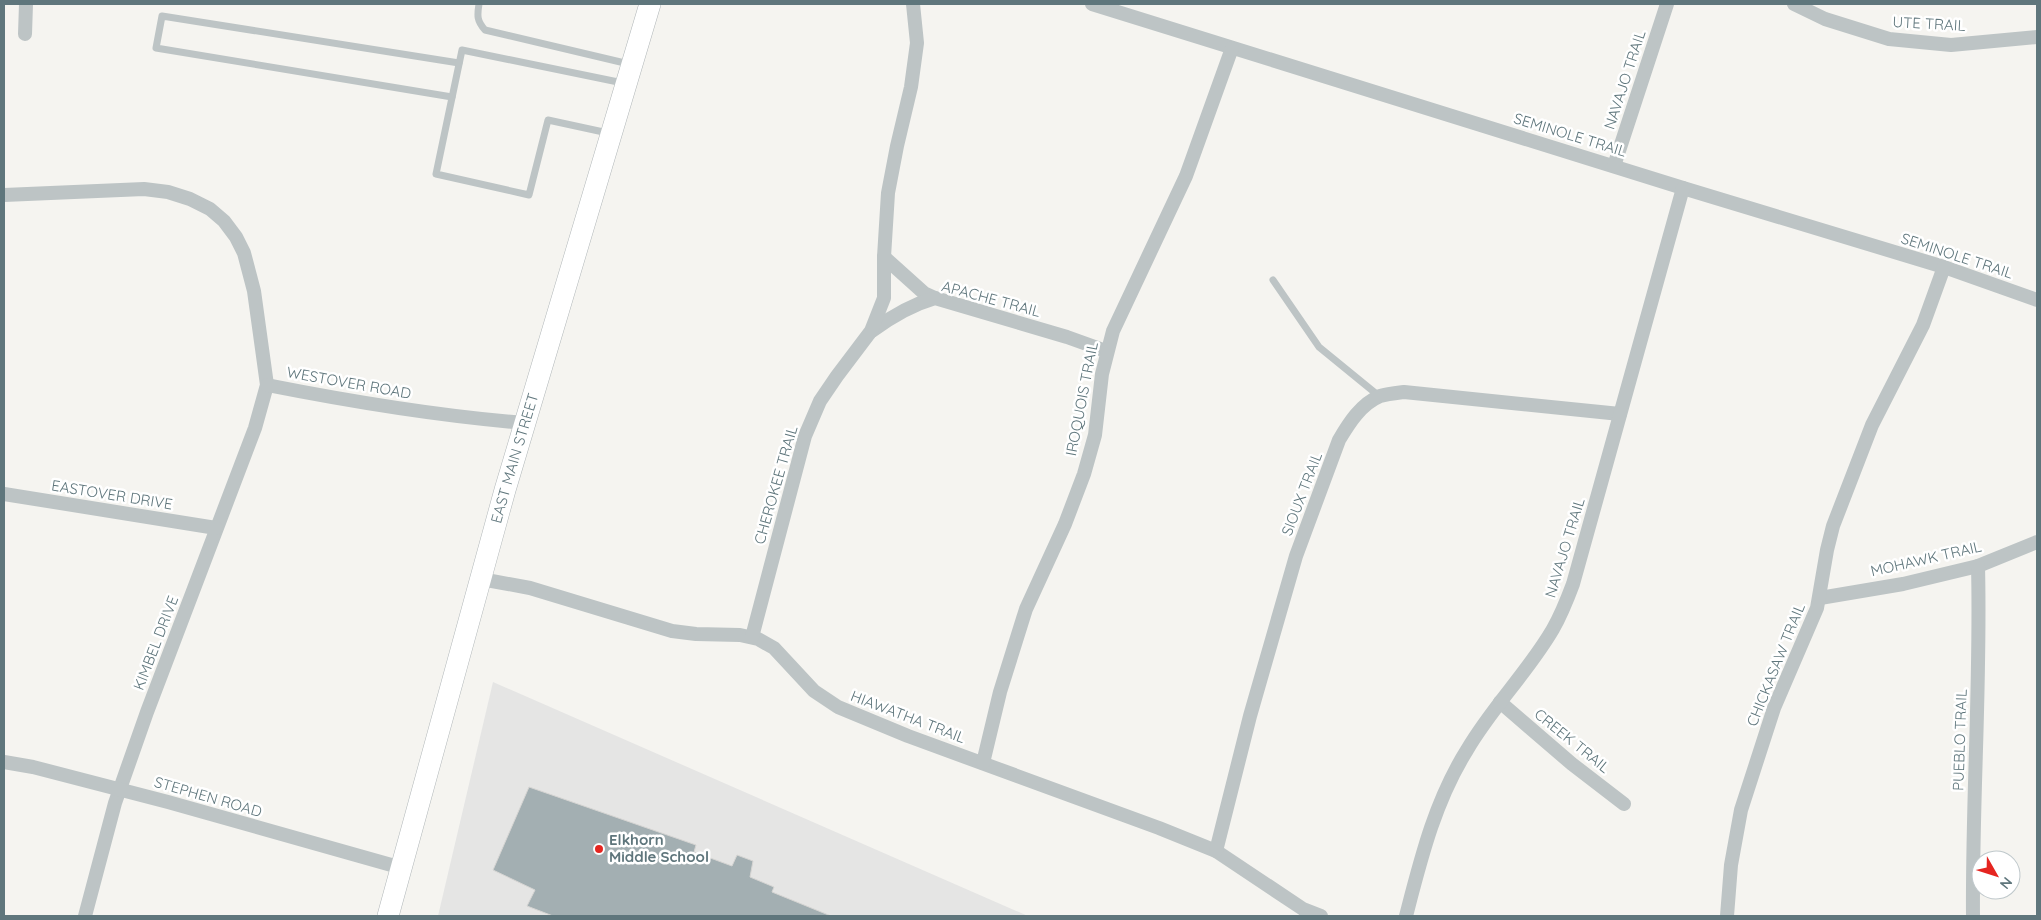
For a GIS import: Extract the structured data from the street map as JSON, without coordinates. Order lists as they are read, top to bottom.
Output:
{
  "streets": {
    "main road": ["EAST MAIN STREET"],
    "street": [
      "UTE TRAIL",
      "NAVAJO TRAIL",
      "SEMINOLE TRAIL",
      "APACHE TRAIL",
      "WESTOVER ROAD",
      "IROQUOIS TRAIL",
      "CHEROKEE TRAIL",
      "SIOUX TRAIL",
      "EASTOVER DRIVE",
      "MOHAWK TRAIL",
      "KIMBEL DRIVE",
      "CHICKASAW TRAIL",
      "HIAWATHA TRAIL",
      "PUEBLO TRAIL",
      "CREEK TRAIL",
      "STEPHEN ROAD"
    ]
  },
  "crossings": [
    ["NAVAJO TRAIL", "SEMINOLE TRAIL"],
    ["NAVAJO TRAIL", "SIOUX TRAIL"],
    ["NAVAJO TRAIL", "CREEK TRAIL"],
    ["SEMINOLE TRAIL", "IROQUOIS TRAIL"],
    ["SEMINOLE TRAIL", "CHICKASAW TRAIL"],
    ["APACHE TRAIL", "IROQUOIS TRAIL"],
    ["APACHE TRAIL", "CHEROKEE TRAIL"],
    ["WESTOVER ROAD", "EAST MAIN STREET"],
    ["WESTOVER ROAD", "KIMBEL DRIVE"],
    ["IROQUOIS TRAIL", "HIAWATHA TRAIL"],
    ["EAST MAIN STREET", "HIAWATHA TRAIL"],
    ["EAST MAIN STREET", "STEPHEN ROAD"],
    ["CHEROKEE TRAIL", "HIAWATHA TRAIL"],
    ["SIOUX TRAIL", "HIAWATHA TRAIL"],
    ["EASTOVER DRIVE", "KIMBEL DRIVE"],
    ["MOHAWK TRAIL", "CHICKASAW TRAIL"],
    ["MOHAWK TRAIL", "PUEBLO TRAIL"],
    ["KIMBEL DRIVE", "STEPHEN ROAD"]
  ],
  "places": ["Elkhorn Middle School"],
  "north": "bottom right"
}
